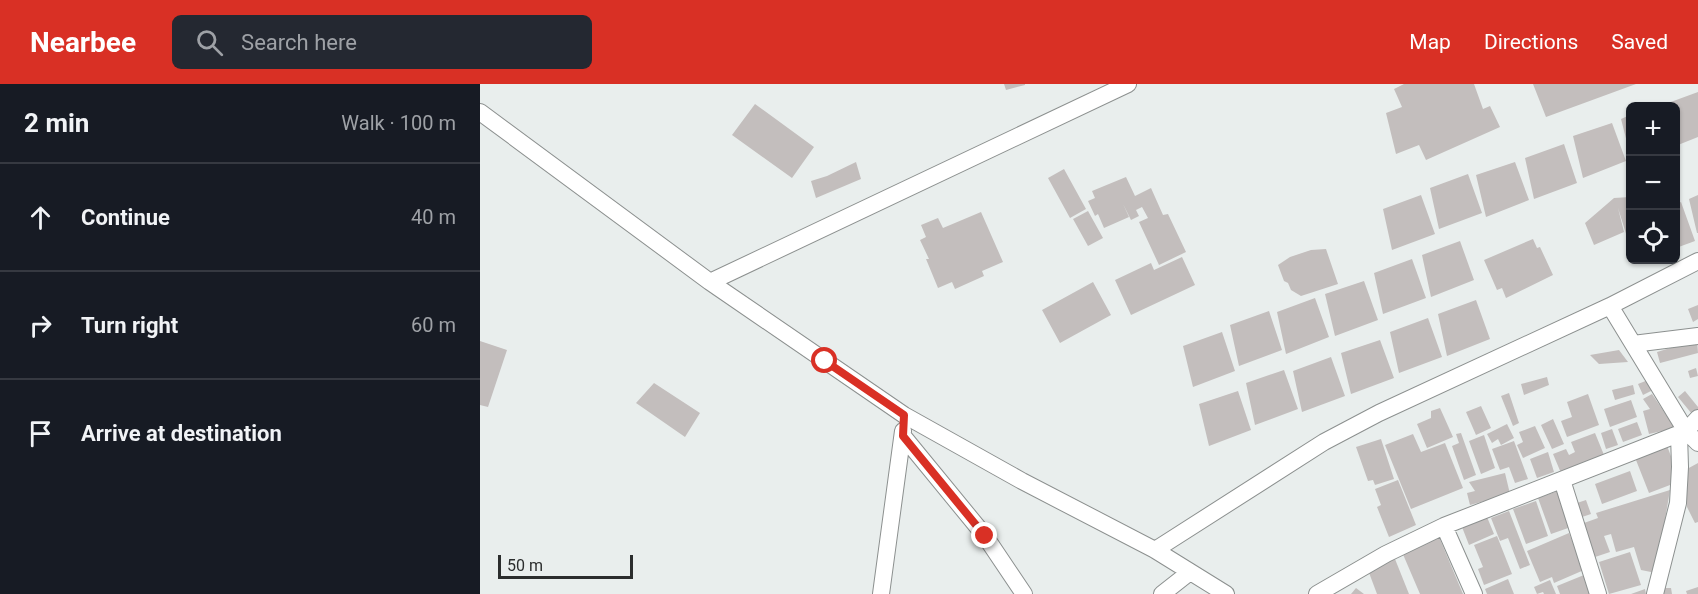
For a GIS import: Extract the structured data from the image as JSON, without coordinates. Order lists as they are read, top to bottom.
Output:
{
  "scale_bar": "50 m",
  "page": {
    "header": "Nearbee",
    "search": "Search here",
    "nav": ["Map", "Directions", "Saved"],
    "heading": ["2 min", "Walk · 100 m"],
    "map_buttons": ["+", "−"],
    "list": [
      ["Continue", "40 m"],
      ["Turn right", "60 m"],
      "Arrive at destination"
    ],
    "scale": "50 m"
  }
}
